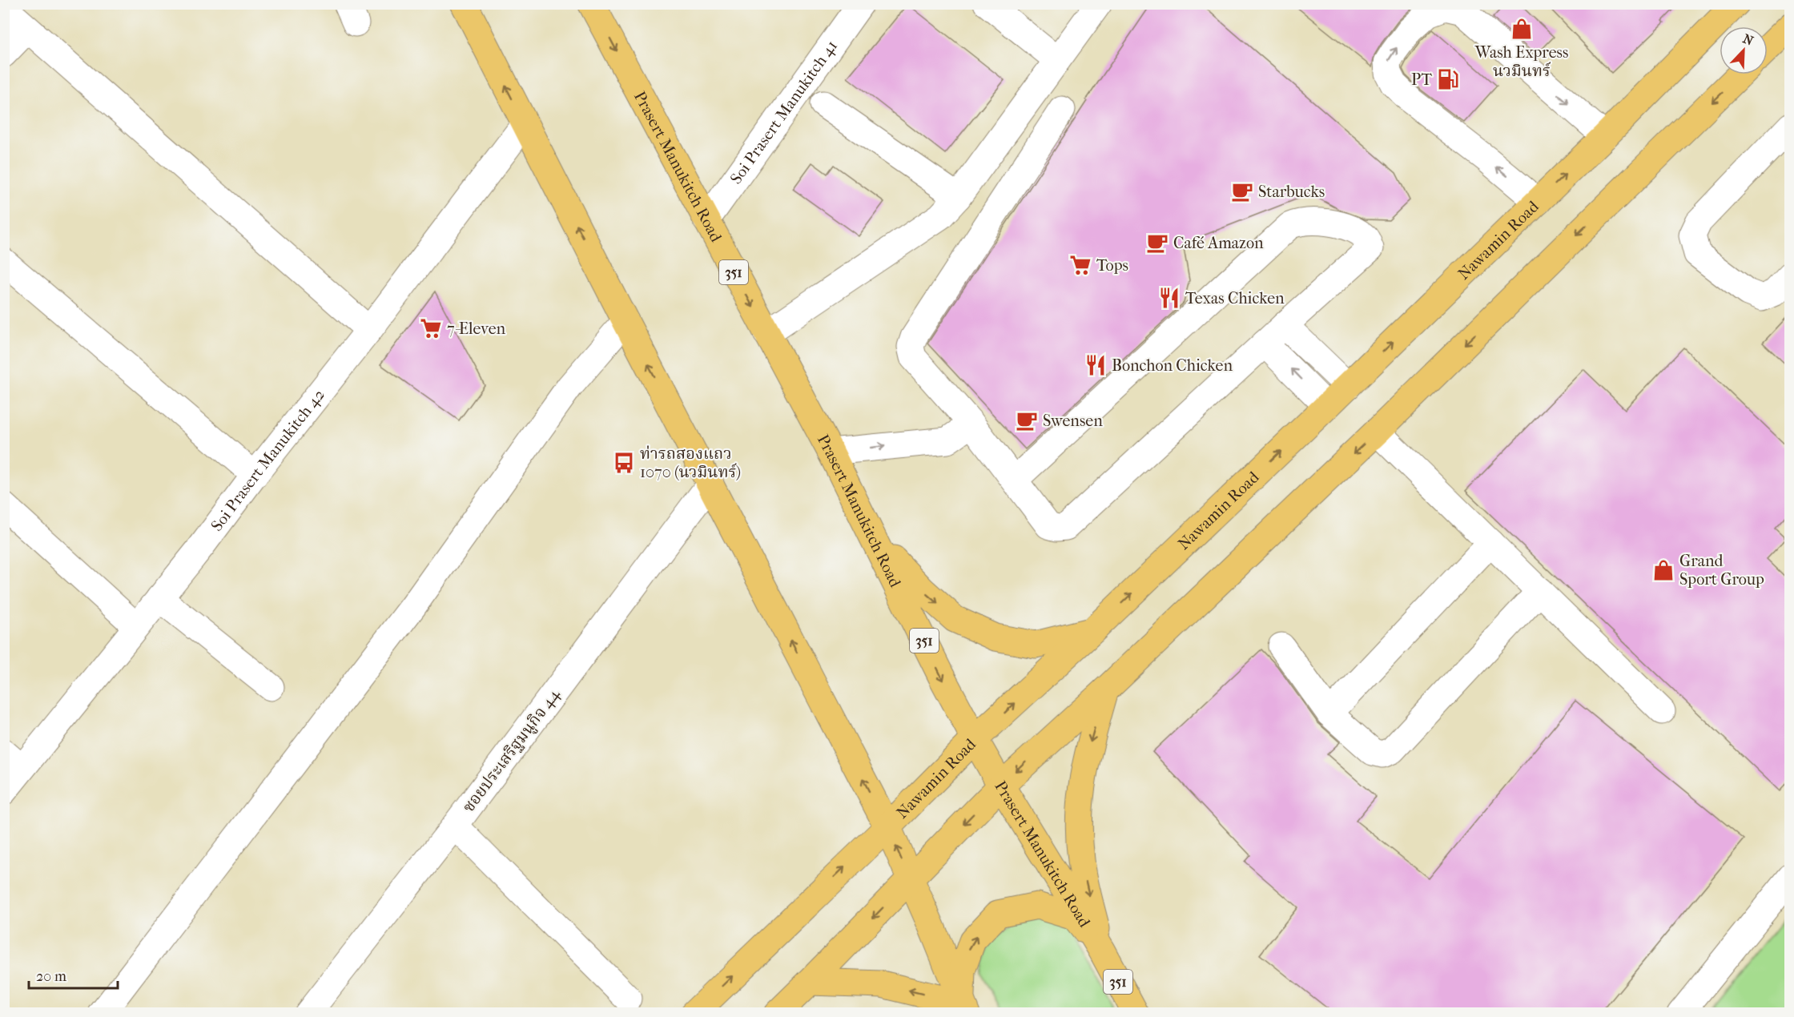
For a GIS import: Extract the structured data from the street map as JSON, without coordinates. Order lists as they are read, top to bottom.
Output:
{
  "streets": {
    "main road": ["Prasert Manukitch Road", "Nawamin Road", "351"],
    "street": ["Soi Prasert Manukitch 41", "Soi Prasert Manukitch 42", "ซอยประเสริฐมนูกิจ 44"]
  },
  "crossings": [
    ["Soi Prasert Manukitch 41", "Prasert Manukitch Road"],
    ["Prasert Manukitch Road", "Nawamin Road"]
  ],
  "places": {
    "shop": ["Wash Express นวมินทร์", "Grand Sport Group"],
    "fuel station": ["PT"],
    "cafe": ["Starbucks", "Café Amazon", "Swensen"],
    "supermarket": ["Tops", "7-Eleven"],
    "restaurant": ["Texas Chicken", "Bonchon Chicken"],
    "bus stop": ["ท่ารถสองแถว 1070 (นวมินทร์)"]
  },
  "scale_bar": "20 m",
  "north": "top right"
}
